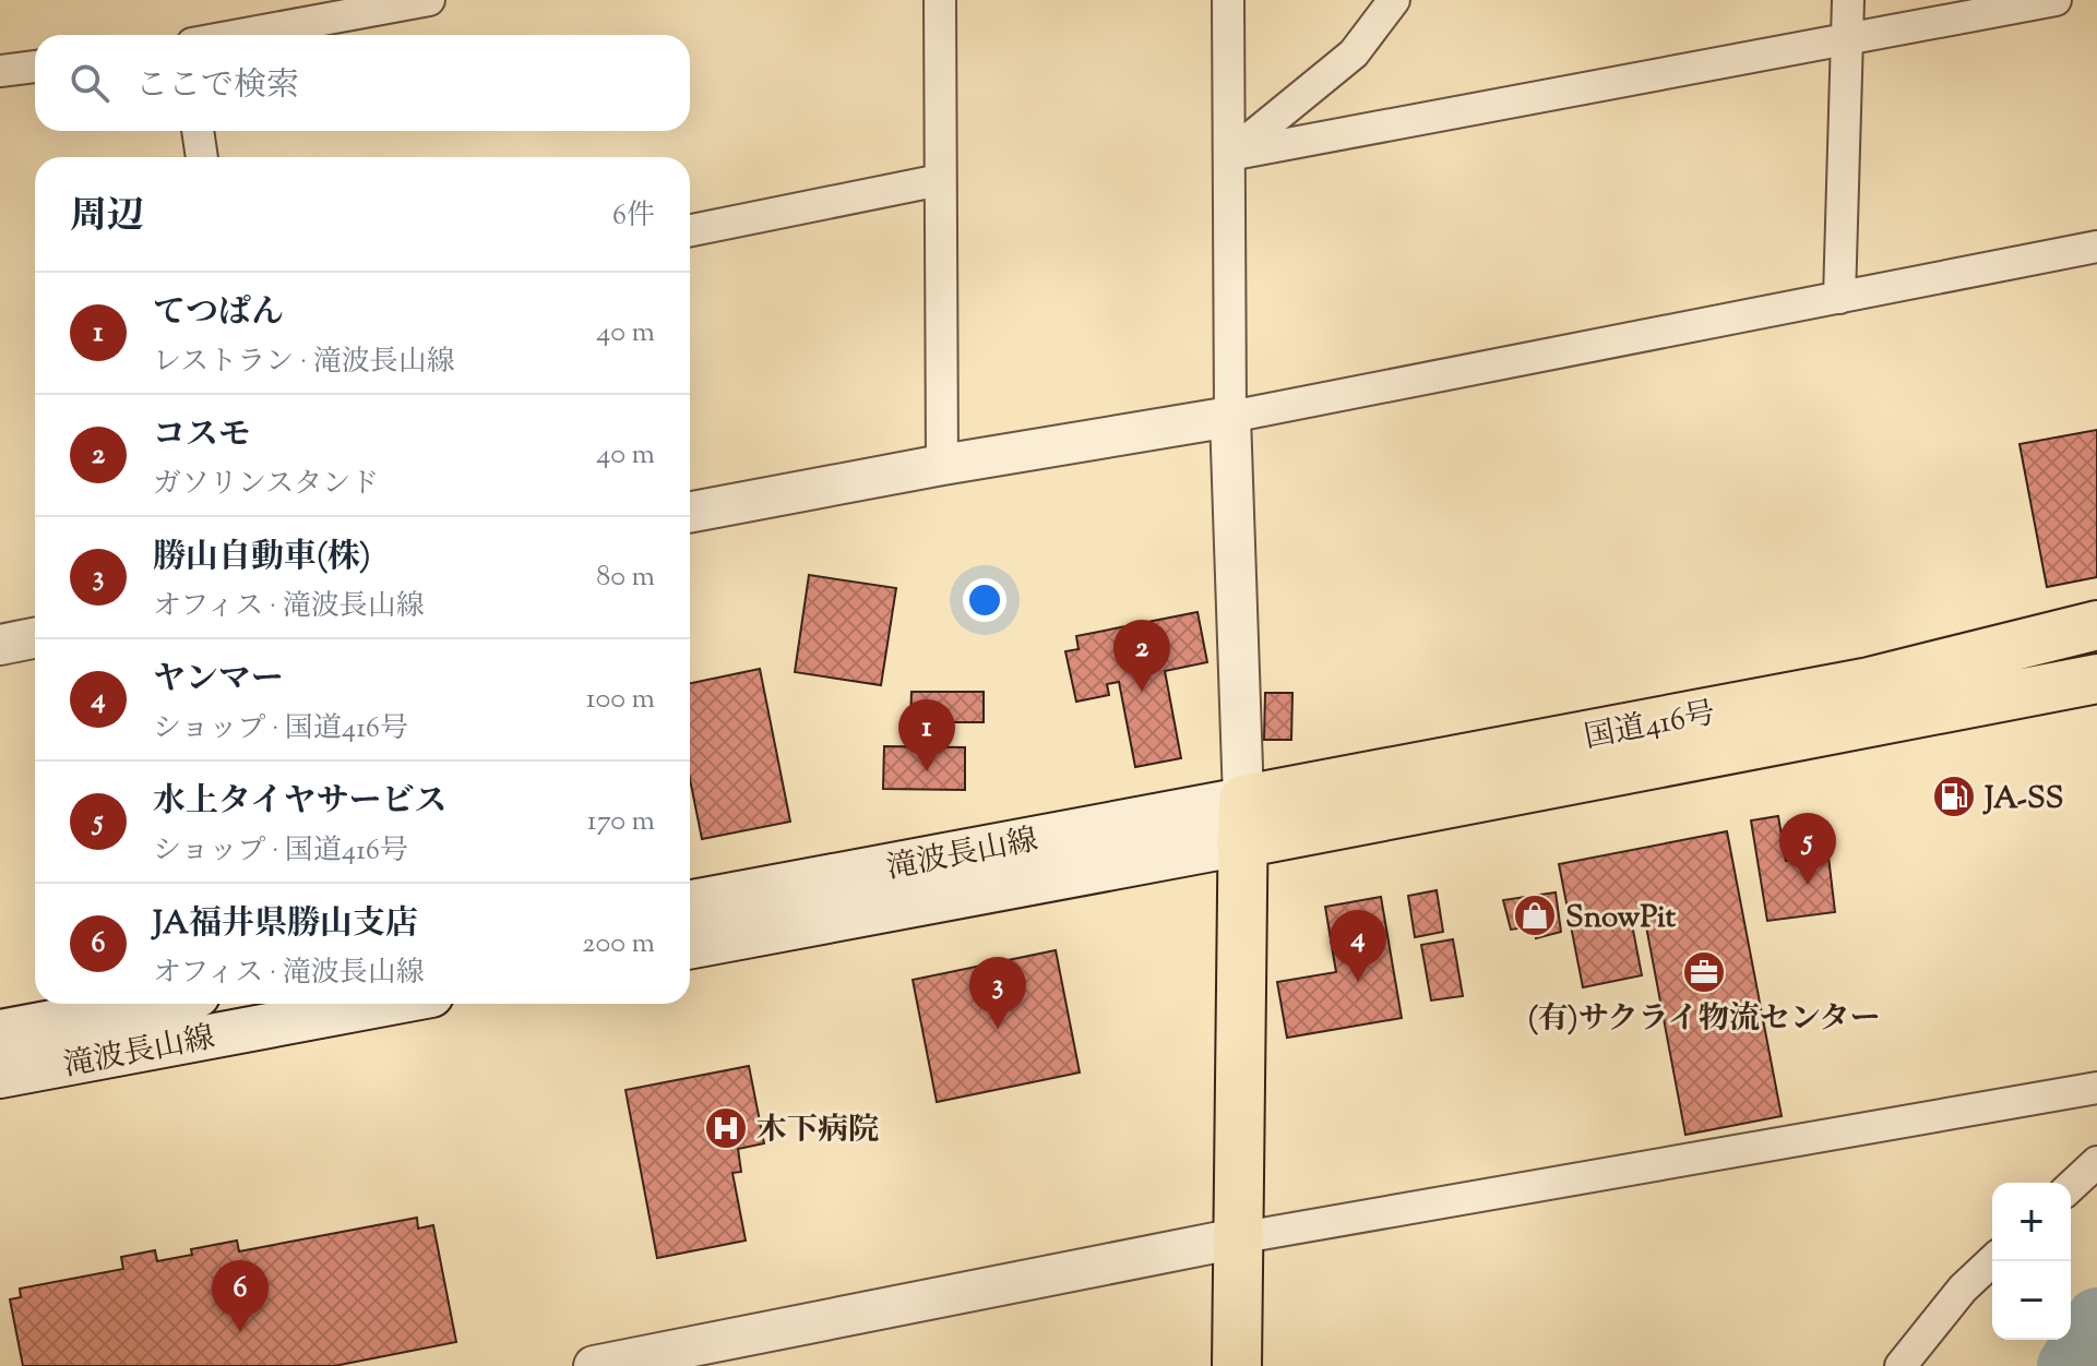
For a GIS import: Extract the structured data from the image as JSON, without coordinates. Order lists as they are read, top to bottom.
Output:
{
  "streets": {
    "highway": ["国道416号"],
    "main road": ["滝波長山線"]
  },
  "crossings": [
    ["国道416号", "滝波長山線"]
  ],
  "places": {
    "fuel station": ["JA-SS"],
    "shop": ["SnowPit"],
    "office": ["(有)サクライ物流センター"],
    "hospital": ["木下病院"]
  },
  "page": {
    "search": "ここで検索",
    "heading": ["周辺", "6件"],
    "list": [
      {
        "mark": "1",
        "name": "てつぱん",
        "note": "レストラン · 滝波長山線",
        "value": "40 m"
      },
      {
        "mark": "2",
        "name": "コスモ",
        "note": "ガソリンスタンド",
        "value": "40 m"
      },
      {
        "mark": "3",
        "name": "勝山自動車(株)",
        "note": "オフィス · 滝波長山線",
        "value": "80 m"
      },
      {
        "mark": "4",
        "name": "ヤンマー",
        "note": "ショップ · 国道416号",
        "value": "100 m"
      },
      {
        "mark": "5",
        "name": "水上タイヤサービス",
        "note": "ショップ · 国道416号",
        "value": "170 m"
      },
      {
        "mark": "6",
        "name": "JA福井県勝山支店",
        "note": "オフィス · 滝波長山線",
        "value": "200 m"
      }
    ],
    "pins": [
      "2",
      "1",
      "5",
      "4",
      "3",
      "6"
    ],
    "map_buttons": ["+", "−"]
  }
}
